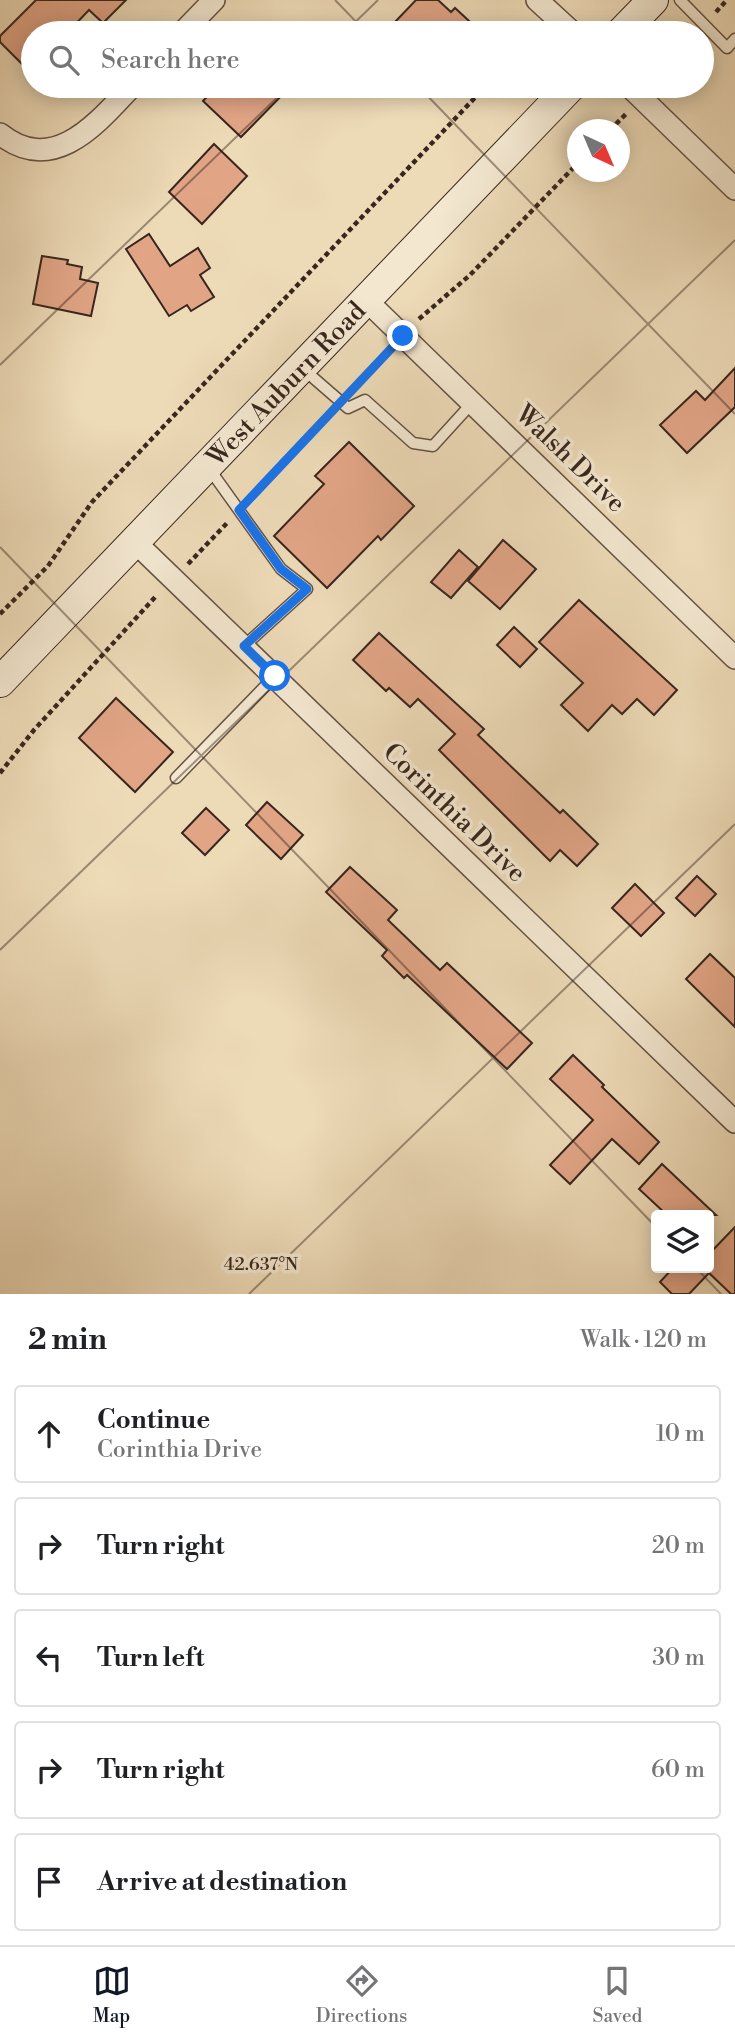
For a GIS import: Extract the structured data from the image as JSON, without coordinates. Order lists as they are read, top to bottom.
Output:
{
  "streets": {
    "main road": ["West Auburn Road"],
    "street": ["Walsh Drive", "Corinthia Drive"]
  },
  "crossings": [
    ["West Auburn Road", "Walsh Drive"],
    ["West Auburn Road", "Corinthia Drive"]
  ],
  "north": "bottom right",
  "page": {
    "search": "Search here",
    "heading": ["2 min", "Walk · 120 m"],
    "list": [
      ["Continue", "Corinthia Drive", "10 m"],
      ["Turn right", "20 m"],
      ["Turn left", "30 m"],
      ["Turn right", "60 m"],
      "Arrive at destination"
    ],
    "nav": ["Map", "Directions", "Saved"]
  },
  "coordinates": ["42.637°N"]
}
